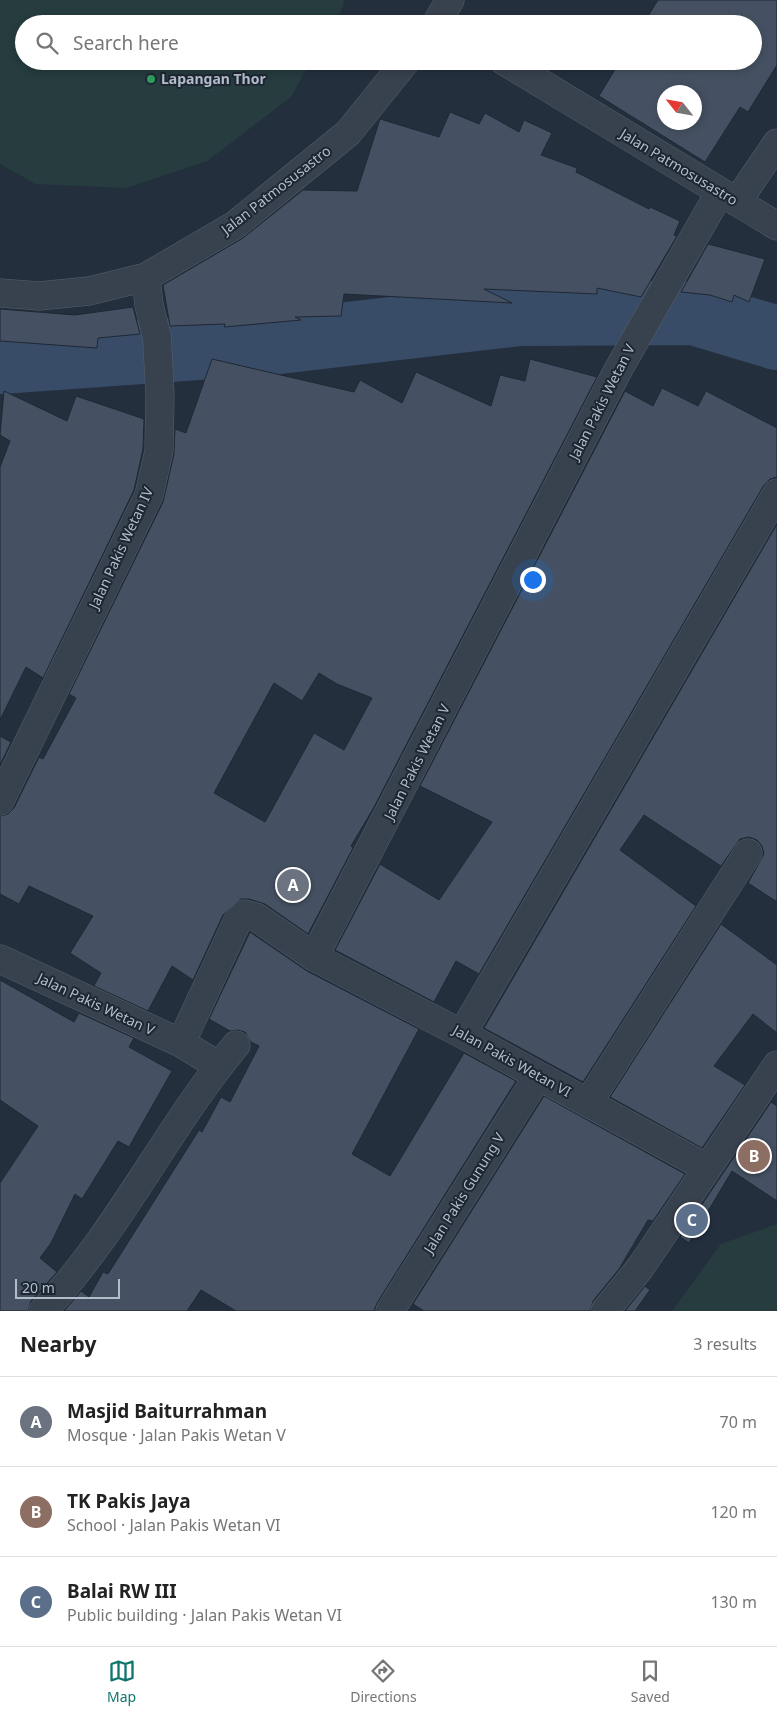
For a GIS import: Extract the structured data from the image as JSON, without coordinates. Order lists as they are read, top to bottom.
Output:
{
  "streets": {
    "street": [
      "Jalan Patmosusastro",
      "Jalan Pakis Wetan V",
      "Jalan Pakis Wetan IV",
      "Jalan Pakis Wetan VI",
      "Jalan Pakis Gunung V"
    ]
  },
  "crossings": [
    ["Jalan Patmosusastro", "Jalan Pakis Wetan V"],
    ["Jalan Patmosusastro", "Jalan Pakis Wetan IV"],
    ["Jalan Pakis Wetan V", "Jalan Pakis Wetan VI"],
    ["Jalan Pakis Wetan VI", "Jalan Pakis Gunung V"]
  ],
  "places": ["Lapangan Thor"],
  "scale_bar": "20 m",
  "north": "top left",
  "page": {
    "search": "Search here",
    "pins": ["A", "B", "C"],
    "scale": "20 m",
    "heading": ["Nearby", "3 results"],
    "list": [
      {
        "mark": "A",
        "name": "Masjid Baiturrahman",
        "note": "Mosque · Jalan Pakis Wetan V",
        "value": "70 m"
      },
      {
        "mark": "B",
        "name": "TK Pakis Jaya",
        "note": "School · Jalan Pakis Wetan VI",
        "value": "120 m"
      },
      {
        "mark": "C",
        "name": "Balai RW III",
        "note": "Public building · Jalan Pakis Wetan VI",
        "value": "130 m"
      }
    ],
    "nav": ["Map", "Directions", "Saved"]
  }
}
